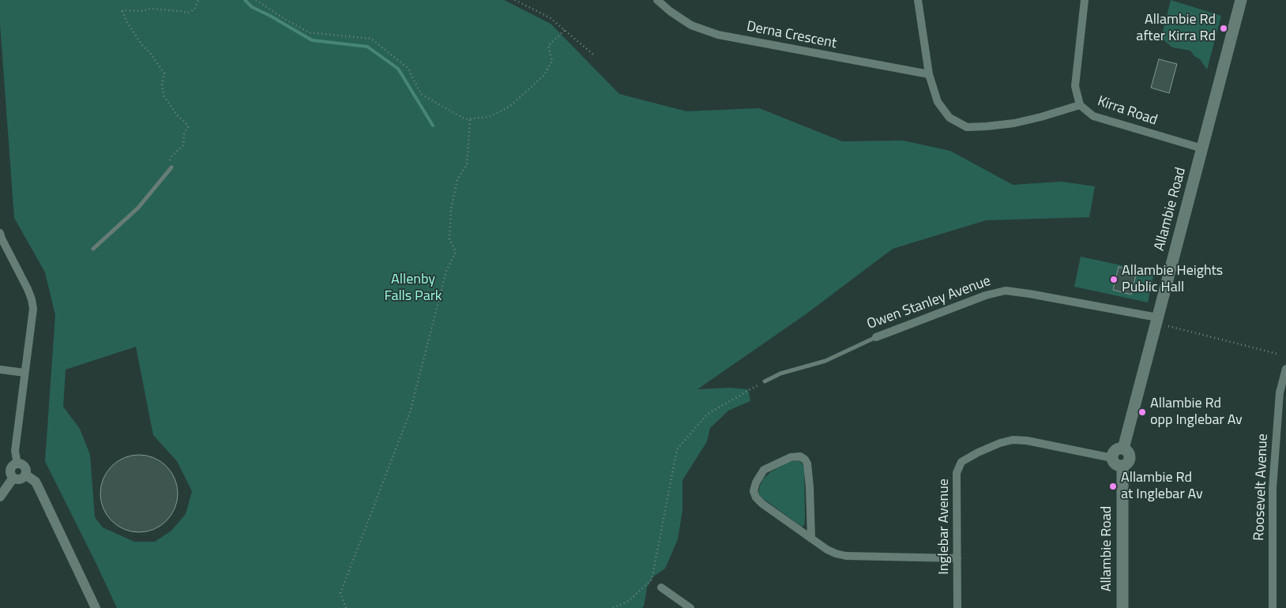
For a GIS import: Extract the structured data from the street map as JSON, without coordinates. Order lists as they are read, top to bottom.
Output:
{
  "streets": {
    "main road": ["Allambie Road"],
    "street": [
      "Derna Crescent",
      "Kirra Road",
      "Owen Stanley Avenue",
      "Roosevelt Avenue",
      "Inglebar Avenue"
    ]
  },
  "crossings": [
    ["Kirra Road", "Allambie Road"],
    ["Allambie Road", "Owen Stanley Avenue"],
    ["Allambie Road", "Inglebar Avenue"]
  ],
  "parks": ["Allenby Falls Park"],
  "places": [
    "Allambie Rd after Kirra Rd",
    "Allambie Heights Public Hall",
    "Allambie Rd opp Inglebar Av",
    "Allambie Rd at Inglebar Av"
  ]
}
